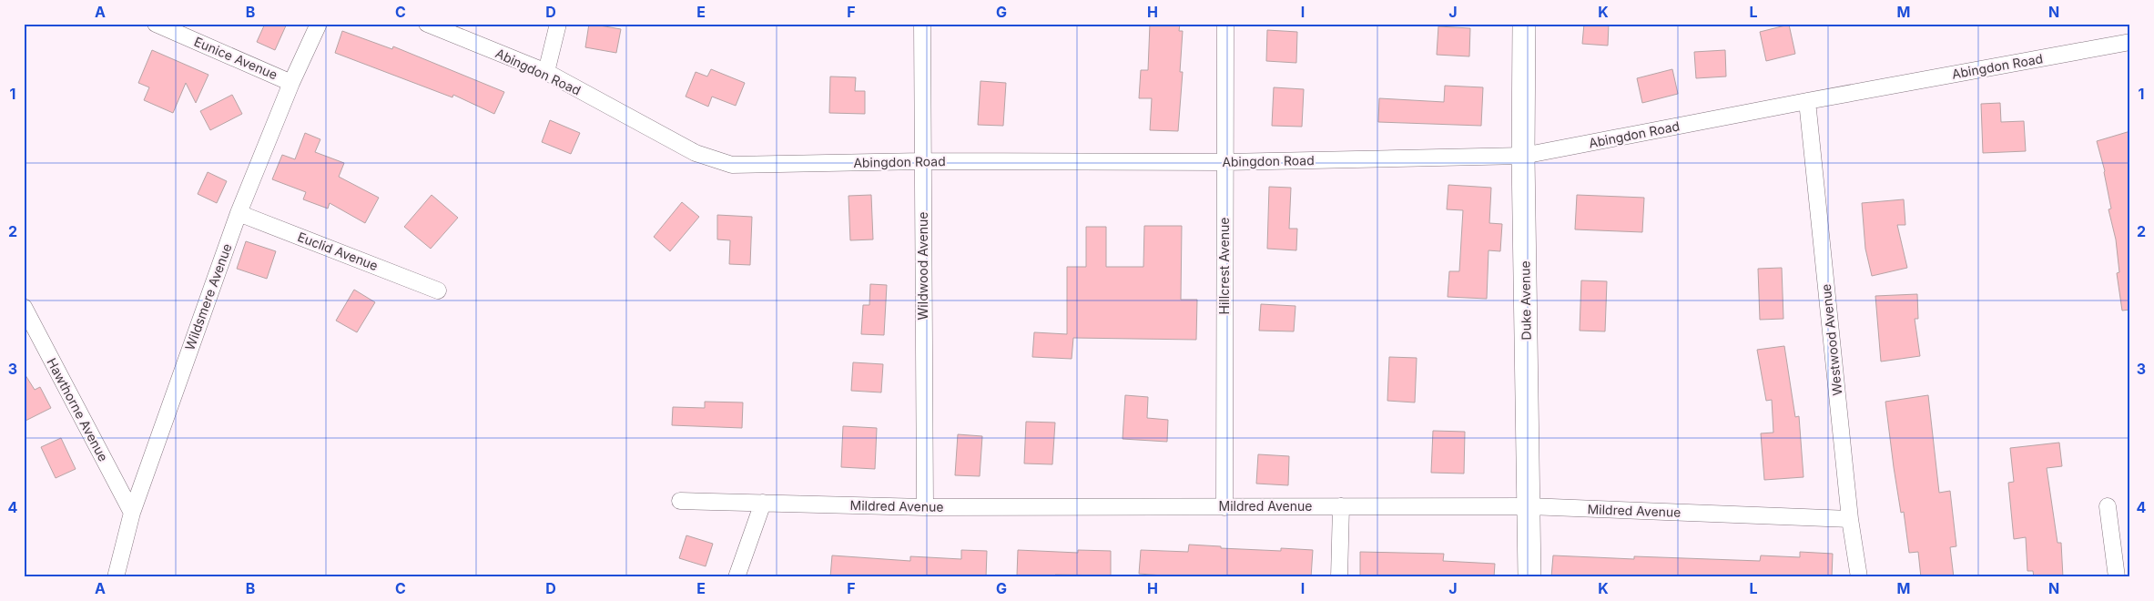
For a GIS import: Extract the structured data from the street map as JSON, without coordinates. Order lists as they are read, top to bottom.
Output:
{
  "streets": {
    "street": [
      "Eunice Avenue",
      "Abingdon Road",
      "Euclid Avenue",
      "Wildwood Avenue",
      "Hillcrest Avenue",
      "Wildsmere Avenue",
      "Duke Avenue",
      "Westwood Avenue",
      "Hawthorne Avenue",
      "Mildred Avenue"
    ]
  },
  "crossings": [
    ["Eunice Avenue", "Wildsmere Avenue"],
    ["Abingdon Road", "Wildwood Avenue"],
    ["Abingdon Road", "Hillcrest Avenue"],
    ["Abingdon Road", "Duke Avenue"],
    ["Abingdon Road", "Westwood Avenue"],
    ["Euclid Avenue", "Wildsmere Avenue"],
    ["Wildwood Avenue", "Mildred Avenue"],
    ["Hillcrest Avenue", "Mildred Avenue"],
    ["Wildsmere Avenue", "Hawthorne Avenue"],
    ["Duke Avenue", "Mildred Avenue"],
    ["Westwood Avenue", "Mildred Avenue"]
  ],
  "grid": {
    "columns": [
      "A",
      "B",
      "C",
      "D",
      "E",
      "F",
      "G",
      "H",
      "I",
      "J",
      "K",
      "L",
      "M",
      "N"
    ],
    "rows": [
      "1",
      "2",
      "3",
      "4"
    ]
  }
}
